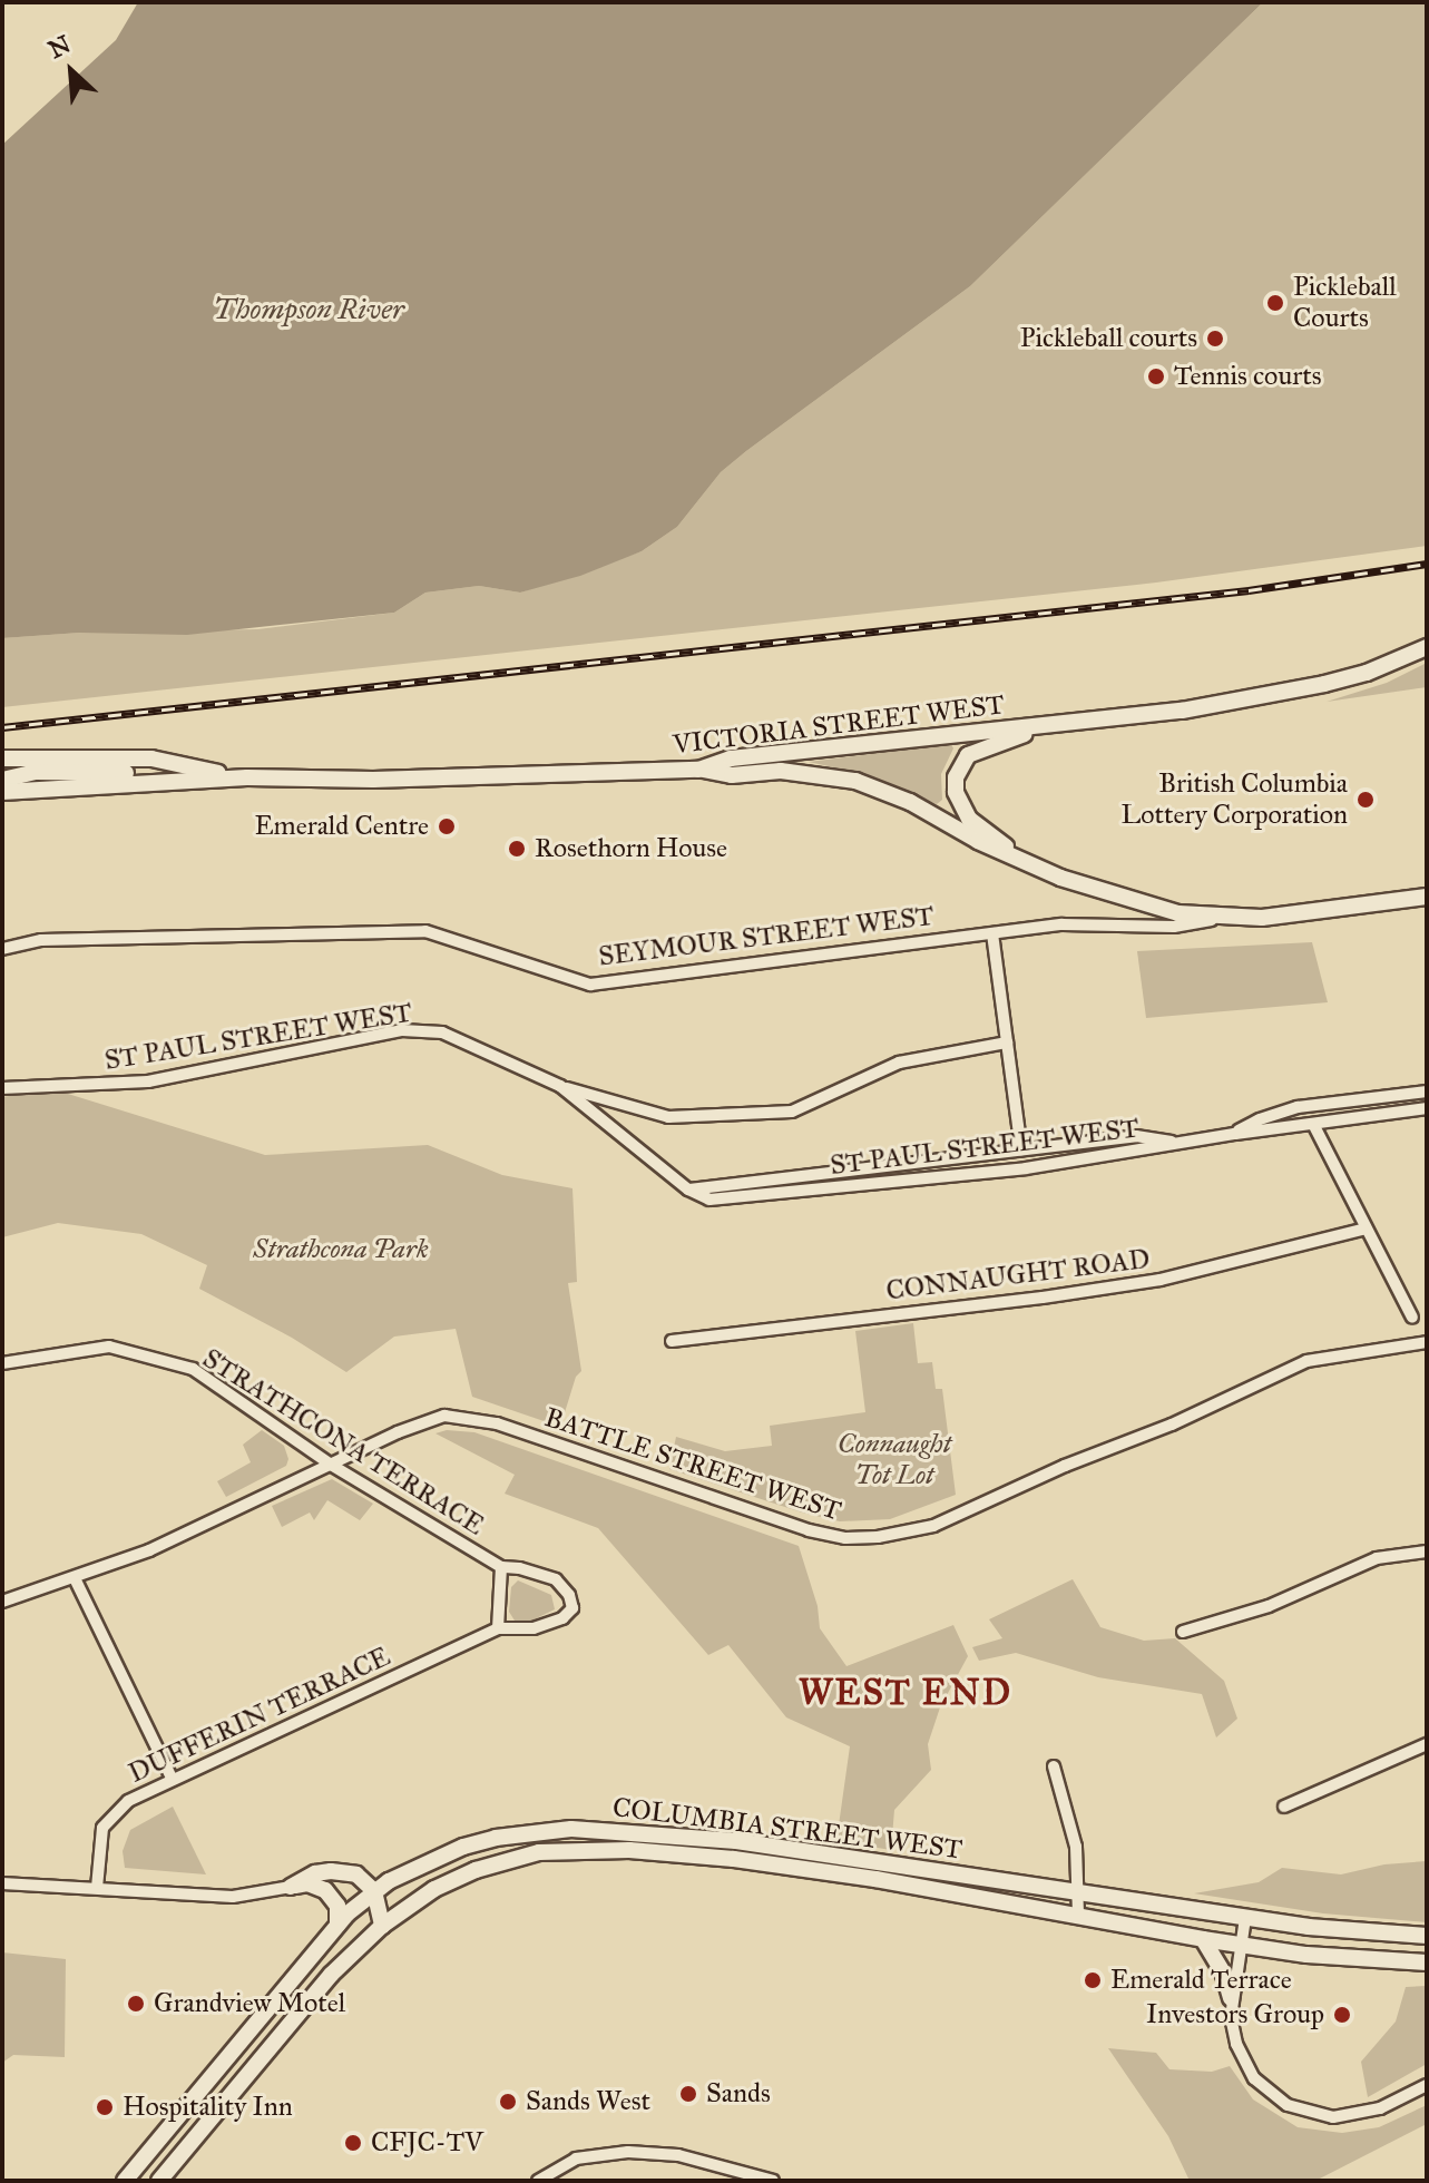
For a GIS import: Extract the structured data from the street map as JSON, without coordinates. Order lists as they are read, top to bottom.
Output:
{
  "streets": {
    "main road": ["VICTORIA STREET WEST", "SEYMOUR STREET WEST", "COLUMBIA STREET WEST"],
    "street": [
      "ST PAUL STREET WEST",
      "CONNAUGHT ROAD",
      "STRATHCONA TERRACE",
      "BATTLE STREET WEST",
      "DUFFERIN TERRACE"
    ]
  },
  "crossings": [
    ["VICTORIA STREET WEST", "SEYMOUR STREET WEST"],
    ["STRATHCONA TERRACE", "BATTLE STREET WEST"],
    ["STRATHCONA TERRACE", "DUFFERIN TERRACE"]
  ],
  "districts": ["WEST END"],
  "water": ["Thompson River"],
  "parks": ["Strathcona Park", "Connaught Tot Lot"],
  "places": [
    "Pickleball Courts",
    "Pickleball courts",
    "Tennis courts",
    "British Columbia Lottery Corporation",
    "Emerald Centre",
    "Rosethorn House",
    "Emerald Terrace",
    "Grandview Motel",
    "Investors Group",
    "Sands",
    "Sands West",
    "Hospitality Inn",
    "CFJC-TV"
  ],
  "north": "top left"
}
